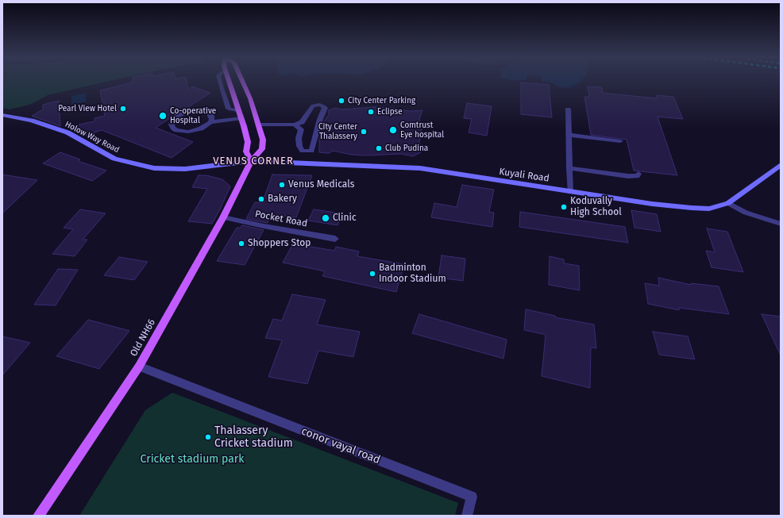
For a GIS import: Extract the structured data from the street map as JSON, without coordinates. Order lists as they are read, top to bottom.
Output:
{
  "streets": {
    "main road": ["Holow Way Road", "Kuyali Road", "Old NH66"],
    "street": ["Pocket Road", "conor vayal road"]
  },
  "crossings": [
    ["Holow Way Road", "Kuyali Road"],
    ["Holow Way Road", "Old NH66"],
    ["Kuyali Road", "Old NH66"],
    ["Pocket Road", "Old NH66"],
    ["Old NH66", "conor vayal road"]
  ],
  "districts": ["VENUS CORNER"],
  "parks": ["Cricket stadium park"],
  "places": [
    "City Center Parking",
    "Pearl View Hotel",
    "Eclipse",
    "Co-operative Hospital",
    "Comtrust Eye hospital",
    "City Center Thalassery",
    "Club Pudina",
    "Venus Medicals",
    "Bakery",
    "Koduvally High School",
    "Clinic",
    "Shoppers Stop",
    "Badminton Indoor Stadium",
    "Thalassery Cricket stadium"
  ]
}
